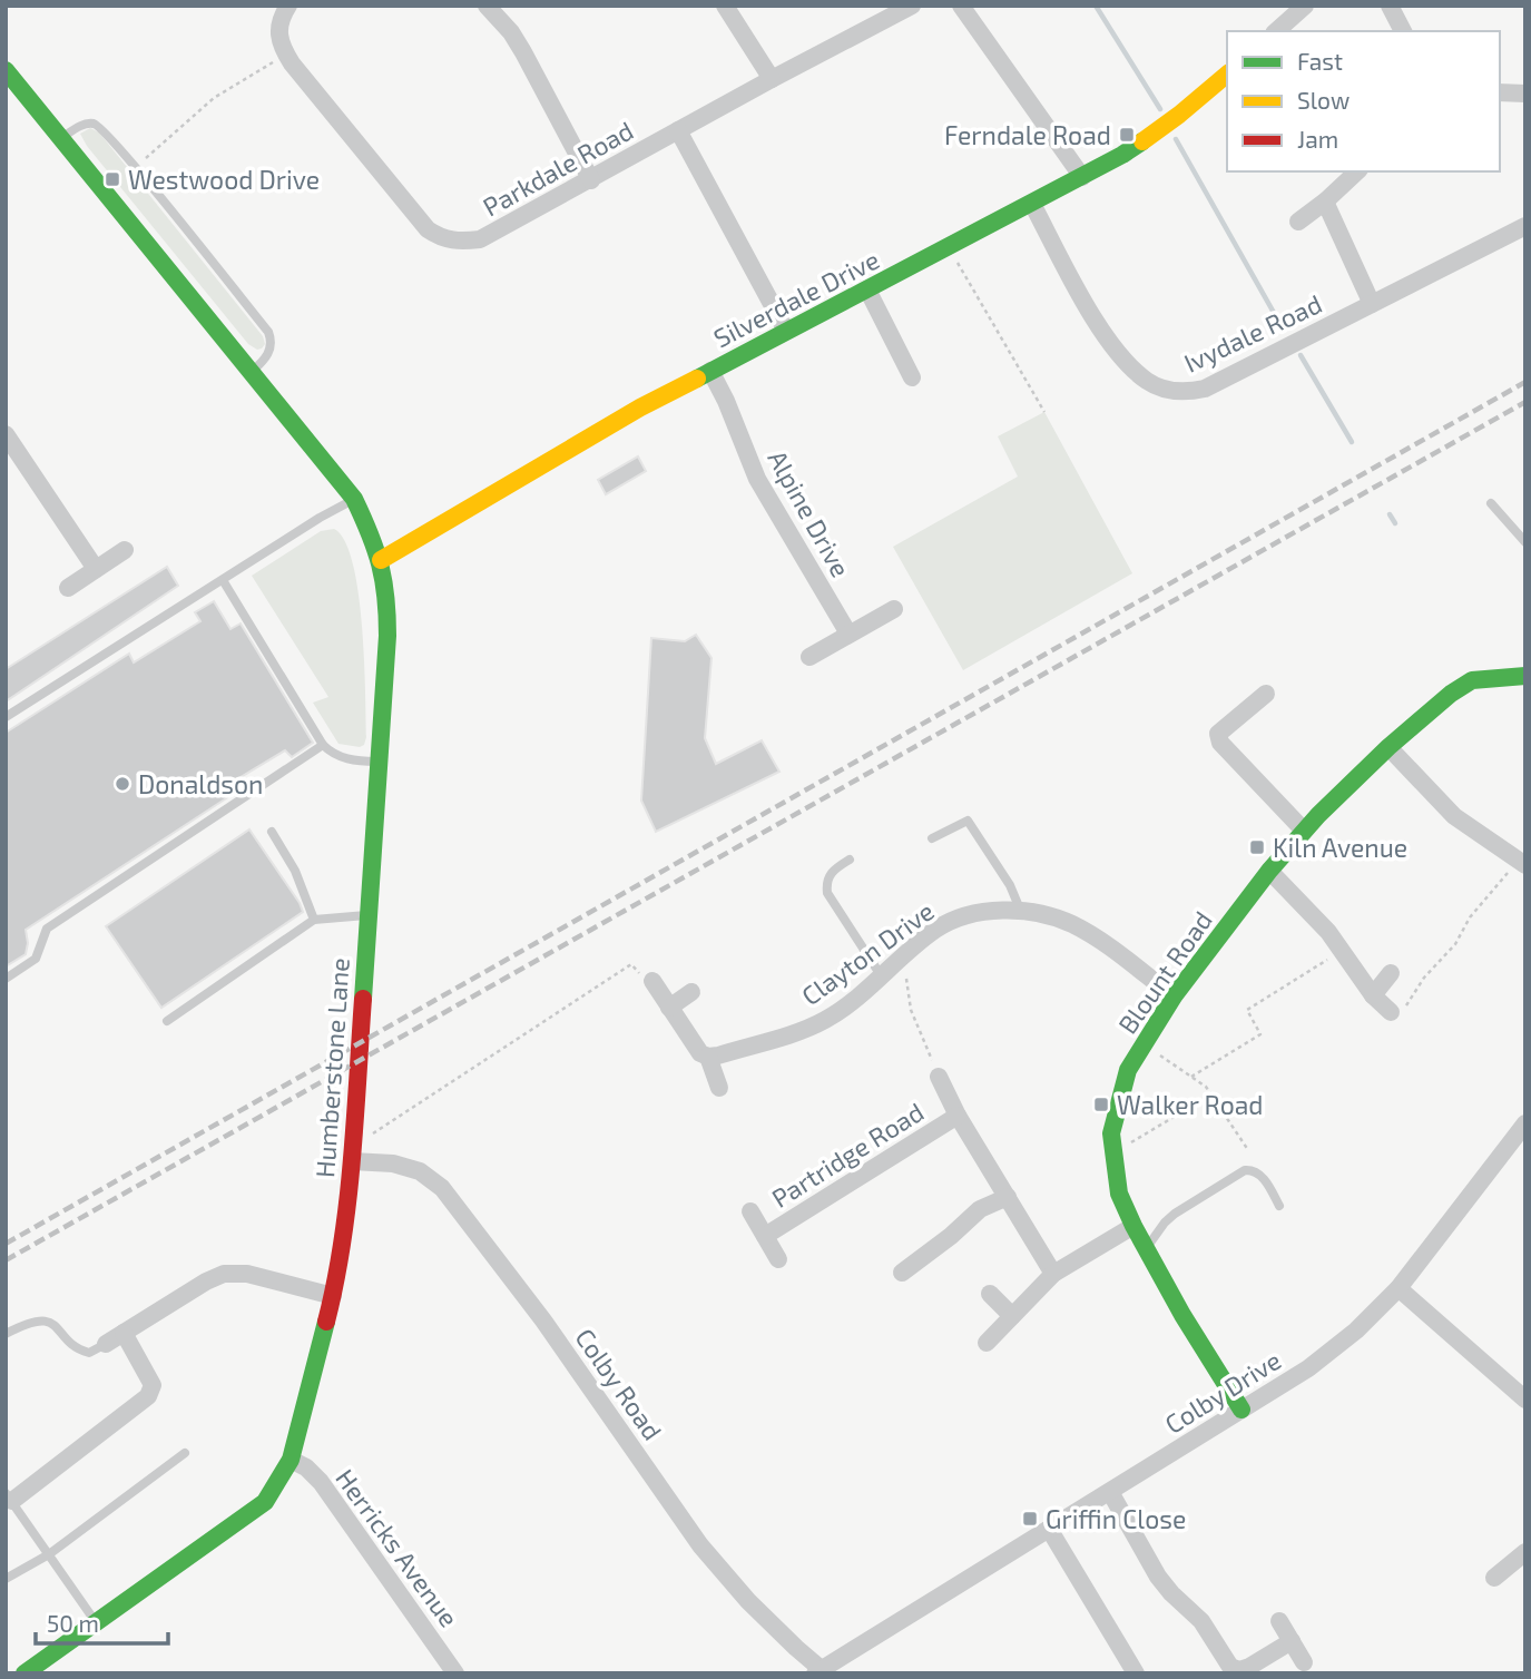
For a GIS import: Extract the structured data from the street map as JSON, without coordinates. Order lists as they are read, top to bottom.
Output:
{
  "streets": {
    "street": [
      "Parkdale Road",
      "Silverdale Drive",
      "Ivydale Road",
      "Alpine Drive",
      "Clayton Drive",
      "Blount Road",
      "Humberstone Lane",
      "Partridge Road",
      "Colby Road",
      "Colby Drive",
      "Herricks Avenue"
    ]
  },
  "crossings": [
    ["Silverdale Drive", "Ivydale Road"],
    ["Silverdale Drive", "Alpine Drive"],
    ["Silverdale Drive", "Humberstone Lane"],
    ["Clayton Drive", "Blount Road"],
    ["Blount Road", "Colby Drive"],
    ["Humberstone Lane", "Colby Road"],
    ["Humberstone Lane", "Herricks Avenue"],
    ["Colby Road", "Colby Drive"]
  ],
  "places": {
    "transit": [
      "Ferndale Road",
      "Westwood Drive",
      "Kiln Avenue",
      "Walker Road",
      "Griffin Close"
    ],
    "other": ["Donaldson"]
  },
  "legend": ["Fast", "Slow", "Jam"],
  "scale_bar": "50 m"
}
